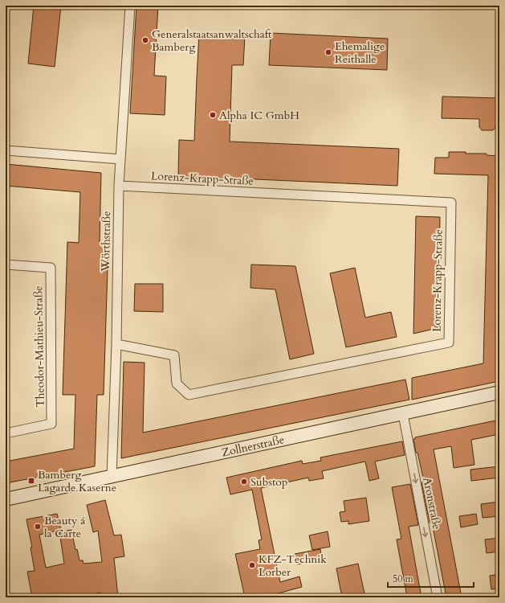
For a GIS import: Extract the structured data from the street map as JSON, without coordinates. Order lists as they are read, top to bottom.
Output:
{
  "streets": {
    "street": [
      "Lorenz-Krapp-Straße",
      "Wörthstraße",
      "Theodor-Mathieu-Straße",
      "Zollnerstraße",
      "Aronstraße"
    ]
  },
  "crossings": [
    ["Lorenz-Krapp-Straße", "Wörthstraße"],
    ["Wörthstraße", "Zollnerstraße"],
    ["Zollnerstraße", "Aronstraße"]
  ],
  "one_way": ["Aronstraße"],
  "places": {
    "other": [
      "Generalstaatsanwaltschaft Bamberg",
      "Ehemalige Reithalle",
      "Alpha IC GmbH",
      "Substop",
      "Beauty á la Carte",
      "KFZ-Technik Lorber"
    ],
    "transit": ["Bamberg Lagarde Kaserne"]
  },
  "scale_bar": "50 m"
}
